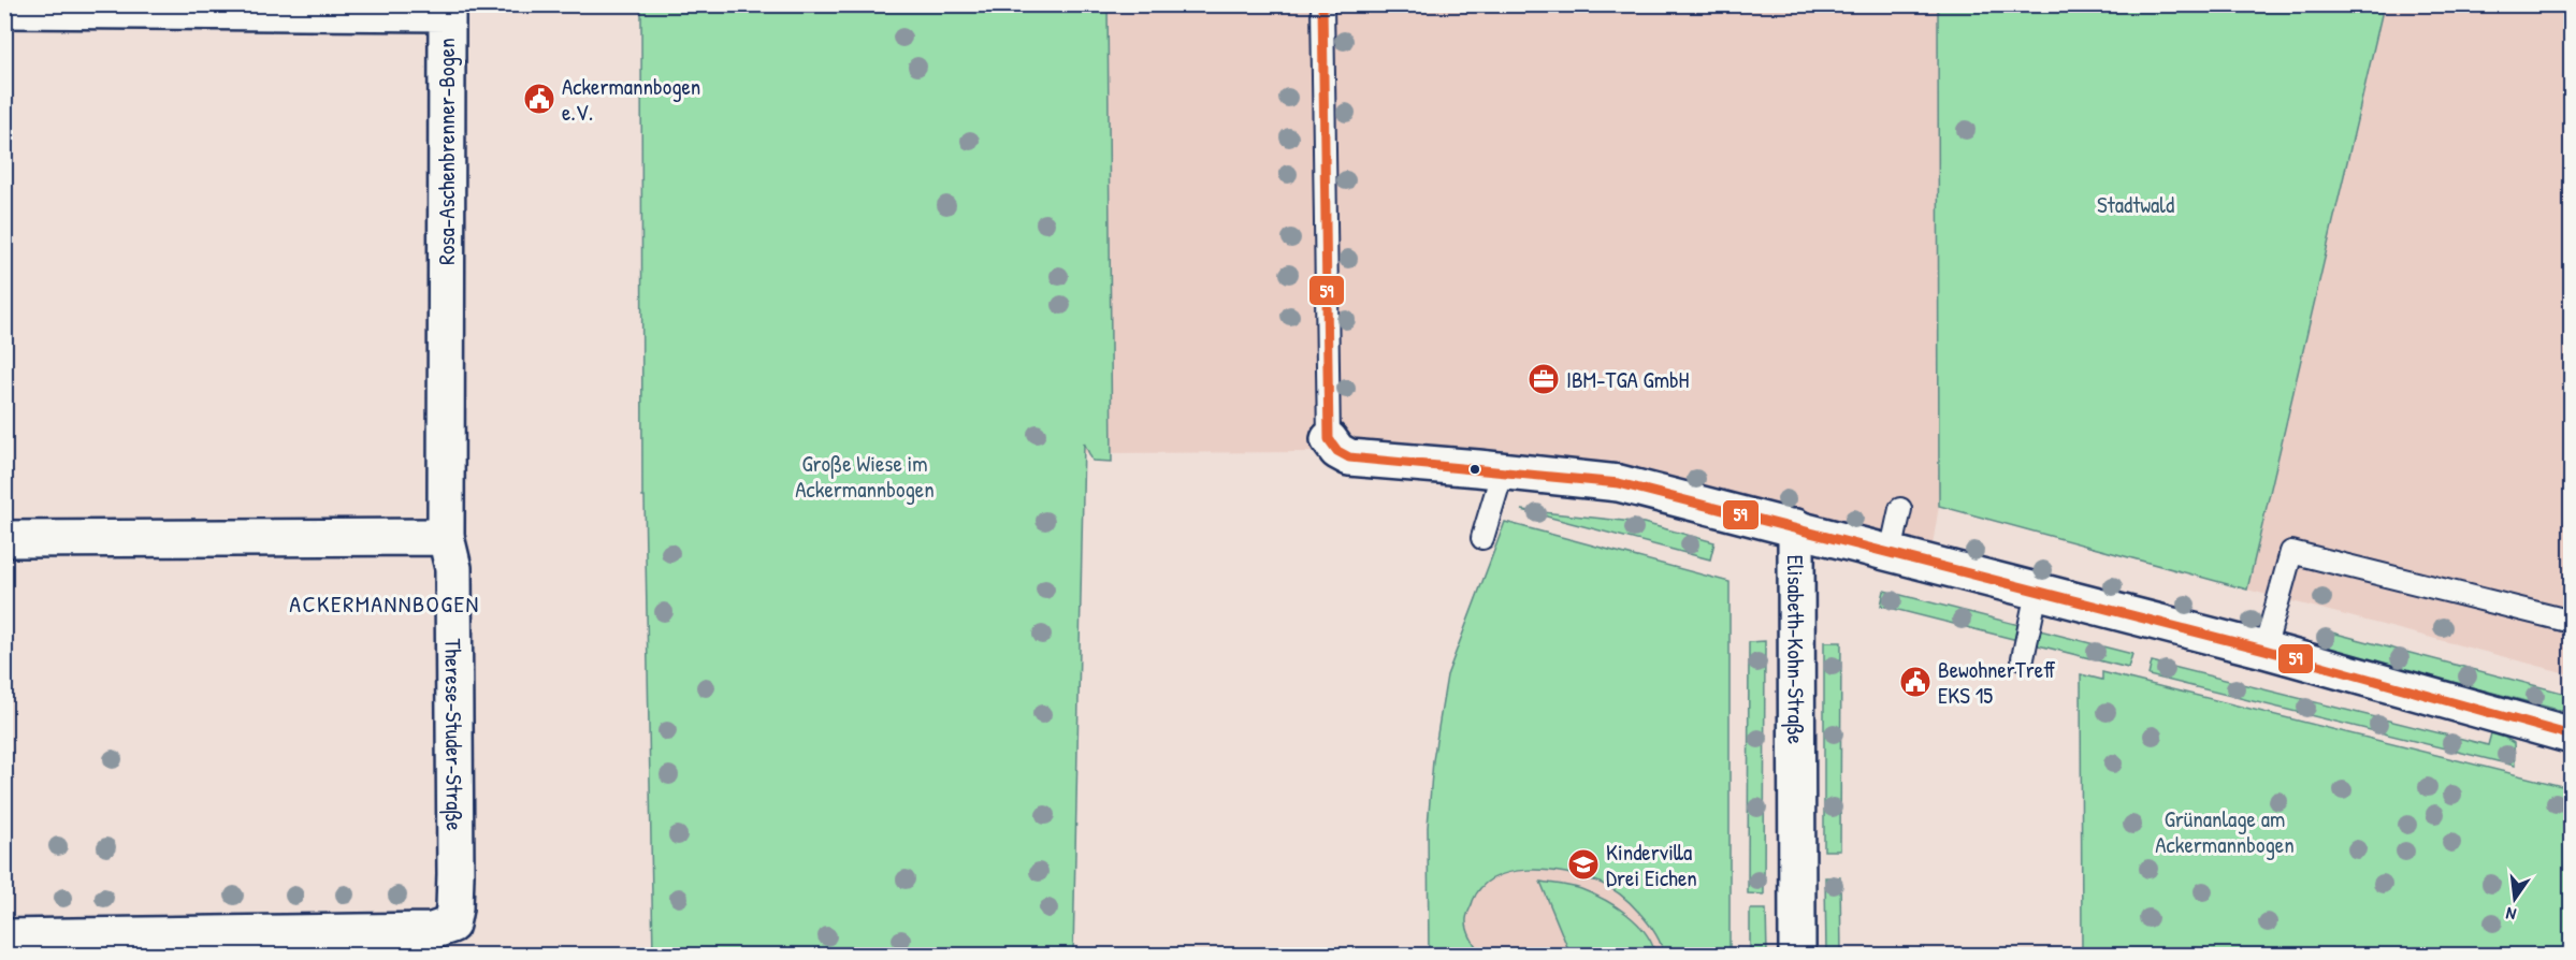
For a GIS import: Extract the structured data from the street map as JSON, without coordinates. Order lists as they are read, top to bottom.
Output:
{
  "streets": {
    "street": ["Rosa-Aschenbrenner-Bogen", "Elisabeth-Kohn-Straße", "Therese-Studer-Straße"]
  },
  "crossings": [
    ["Rosa-Aschenbrenner-Bogen", "Therese-Studer-Straße"]
  ],
  "districts": ["ACKERMANNBOGEN"],
  "parks": ["Stadtwald", "Große Wiese im Ackermannbogen", "Grünanlage am Ackermannbogen"],
  "places": {
    "public building": ["Ackermannbogen e.V.", "BewohnerTreff EKS 15"],
    "office": ["IBM-TGA GmbH"],
    "school or university": ["Kindervilla Drei Eichen"]
  },
  "lines": ["transit line 59"],
  "north": "bottom"
}
